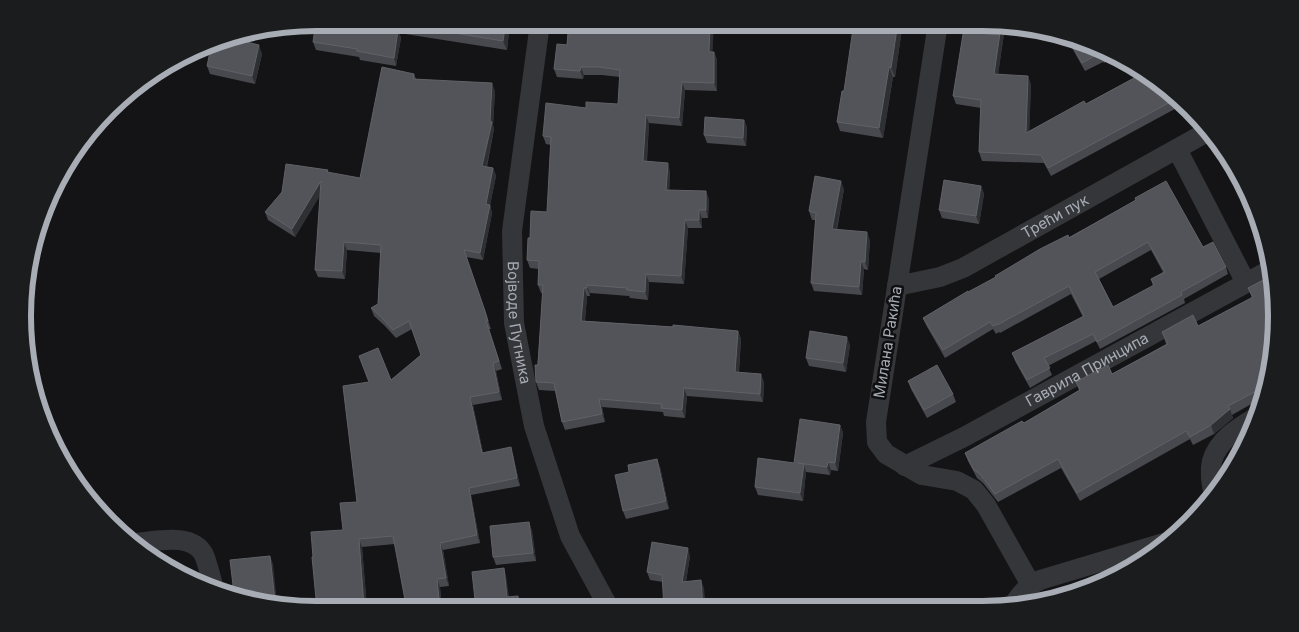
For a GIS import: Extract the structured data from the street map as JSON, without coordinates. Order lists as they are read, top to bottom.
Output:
{
  "streets": {
    "street": [
      "Трећи пук",
      "Војводе Путника",
      "Милана Ракића",
      "Гаврила Принципа"
    ]
  },
  "crossings": [
    ["Трећи пук", "Милана Ракића"],
    ["Милана Ракића", "Гаврила Принципа"]
  ]
}
